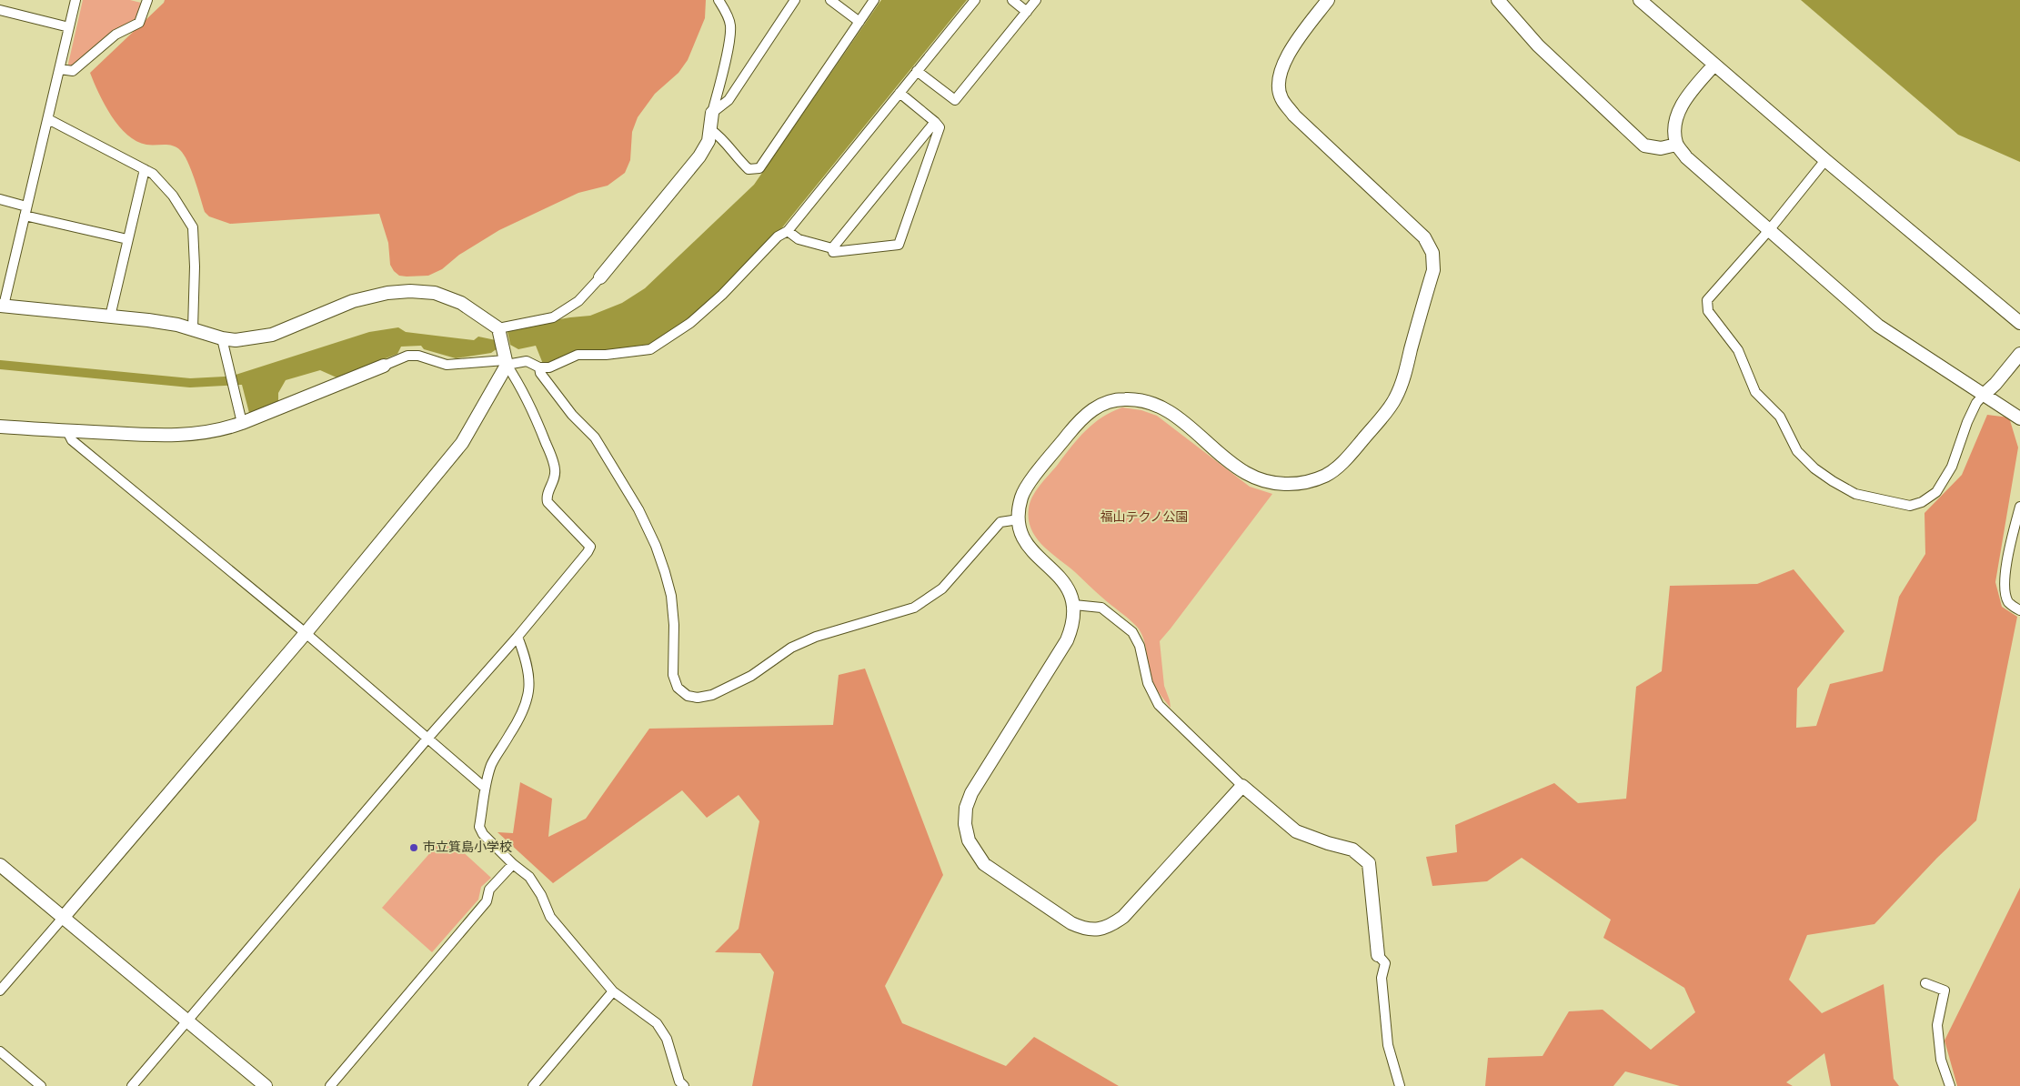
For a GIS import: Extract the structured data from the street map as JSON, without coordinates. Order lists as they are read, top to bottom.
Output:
{
  "parks": ["福山テクノ公園"],
  "places": ["市立箕島小学校"]
}
